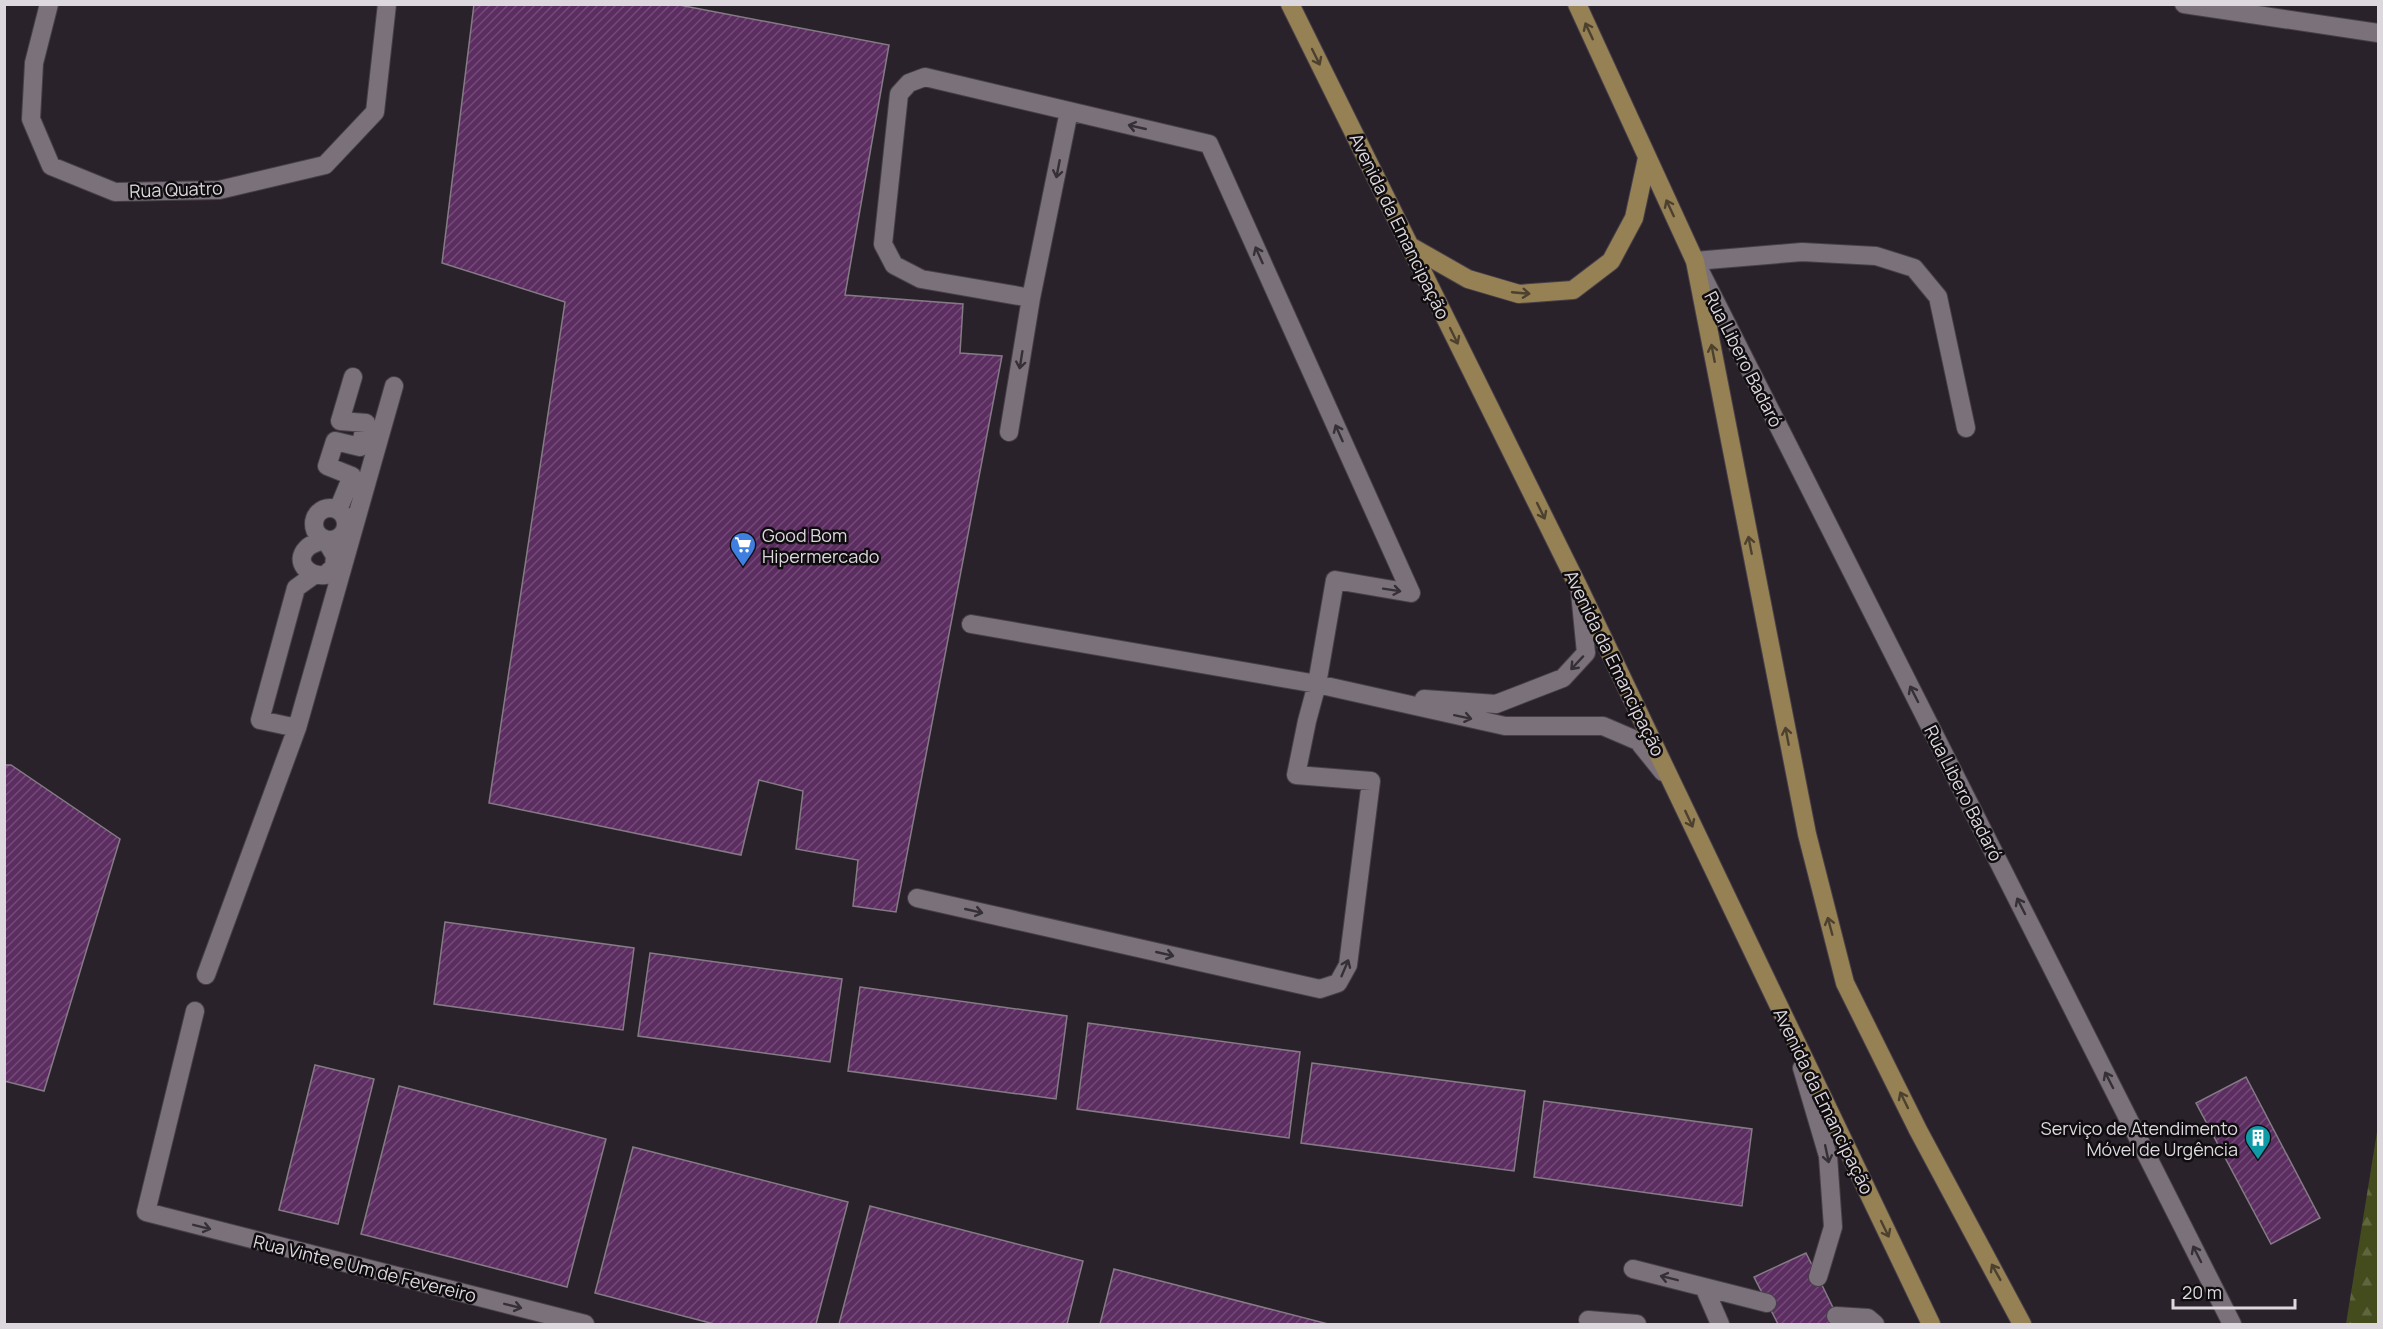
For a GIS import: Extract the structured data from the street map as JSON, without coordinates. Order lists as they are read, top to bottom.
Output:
{
  "streets": {
    "main road": ["Avenida da Emancipação"],
    "street": ["Rua Quatro", "Rua Libero Badaró", "Rua Vinte e Um de Fevereiro"]
  },
  "one_way": ["Rua Libero Badaró"],
  "places": {
    "supermarket": ["Good Bom Hipermercado"],
    "building": ["Serviço de Atendimento Móvel de Urgência"]
  },
  "scale_bar": "20 m"
}
